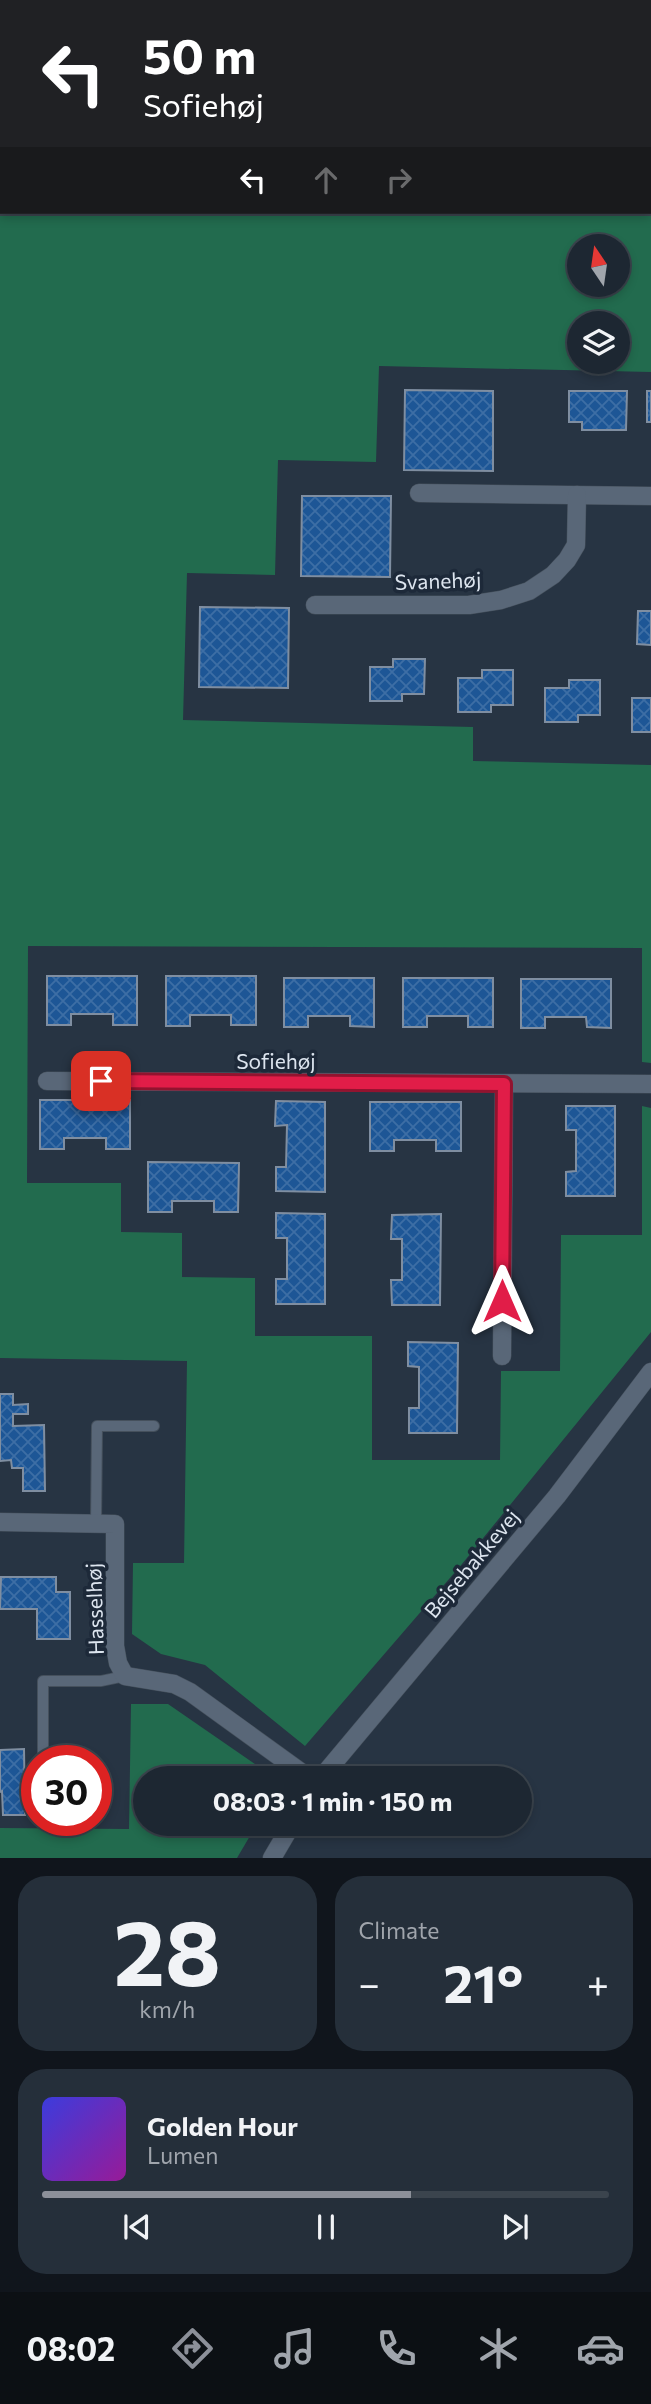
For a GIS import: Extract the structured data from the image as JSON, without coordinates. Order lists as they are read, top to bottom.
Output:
{
  "streets": {
    "street": [
      "Svanehøj",
      "Sofiehøj",
      "Bejsebakkevej",
      "Hasselhøj"
    ]
  },
  "north": "top",
  "page": {
    "turn": ["50 m", "Sofiehøj"],
    "limit": "30",
    "trip": "08:03 · 1 min · 150 m",
    "tile": [
      ["28", "km/h"],
      "Climate"
    ],
    "heat": ["−", "21°", "+"],
    "song": ["Golden Hour", "Lumen"],
    "tabs": "08:02"
  }
}
